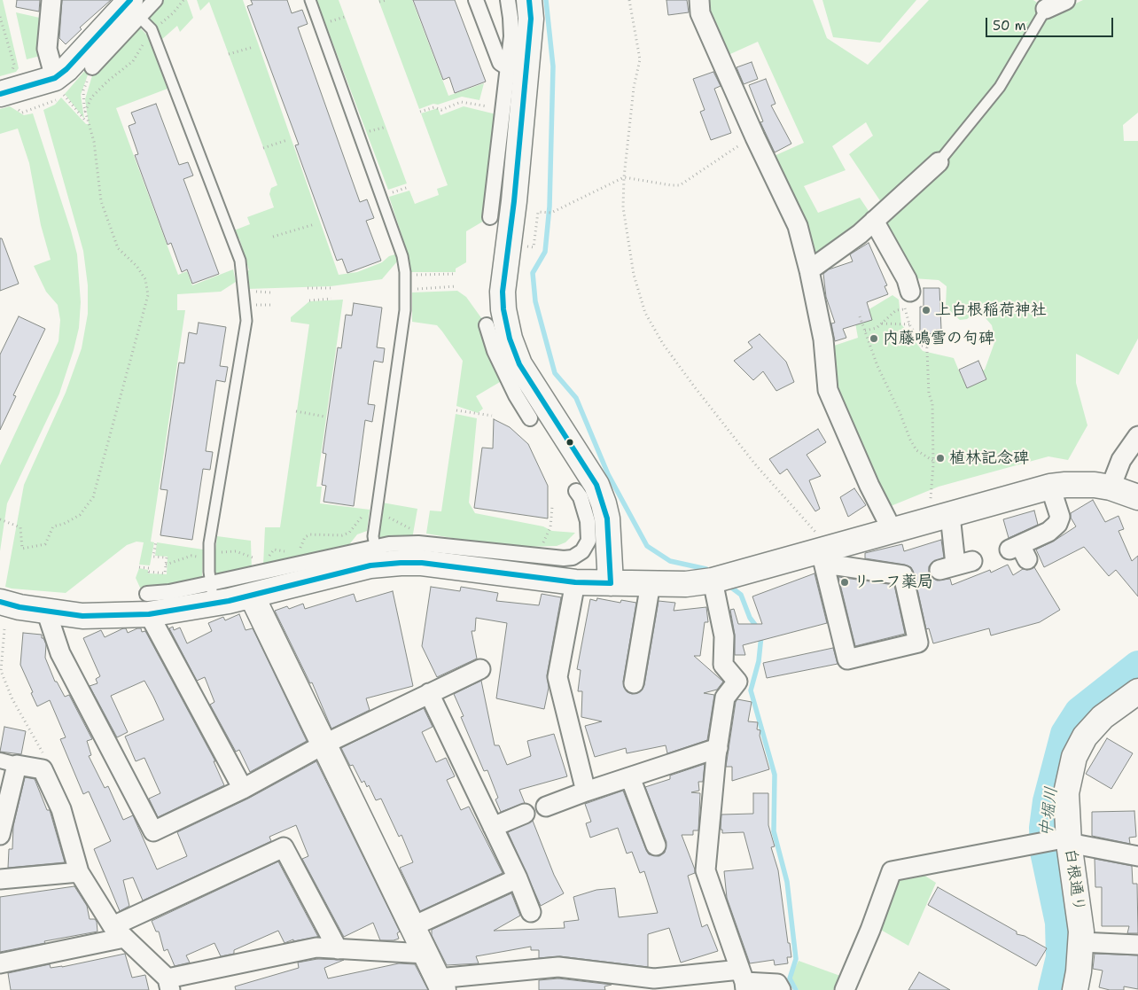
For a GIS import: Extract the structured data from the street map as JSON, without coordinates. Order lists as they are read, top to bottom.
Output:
{
  "streets": {
    "street": ["白根通り"]
  },
  "water": ["中堀川"],
  "places": [
    "上白根稲荷神社",
    "内藤鳴雪の句碑",
    "植林記念碑",
    "リーフ薬局"
  ],
  "scale_bar": "50 m"
}
